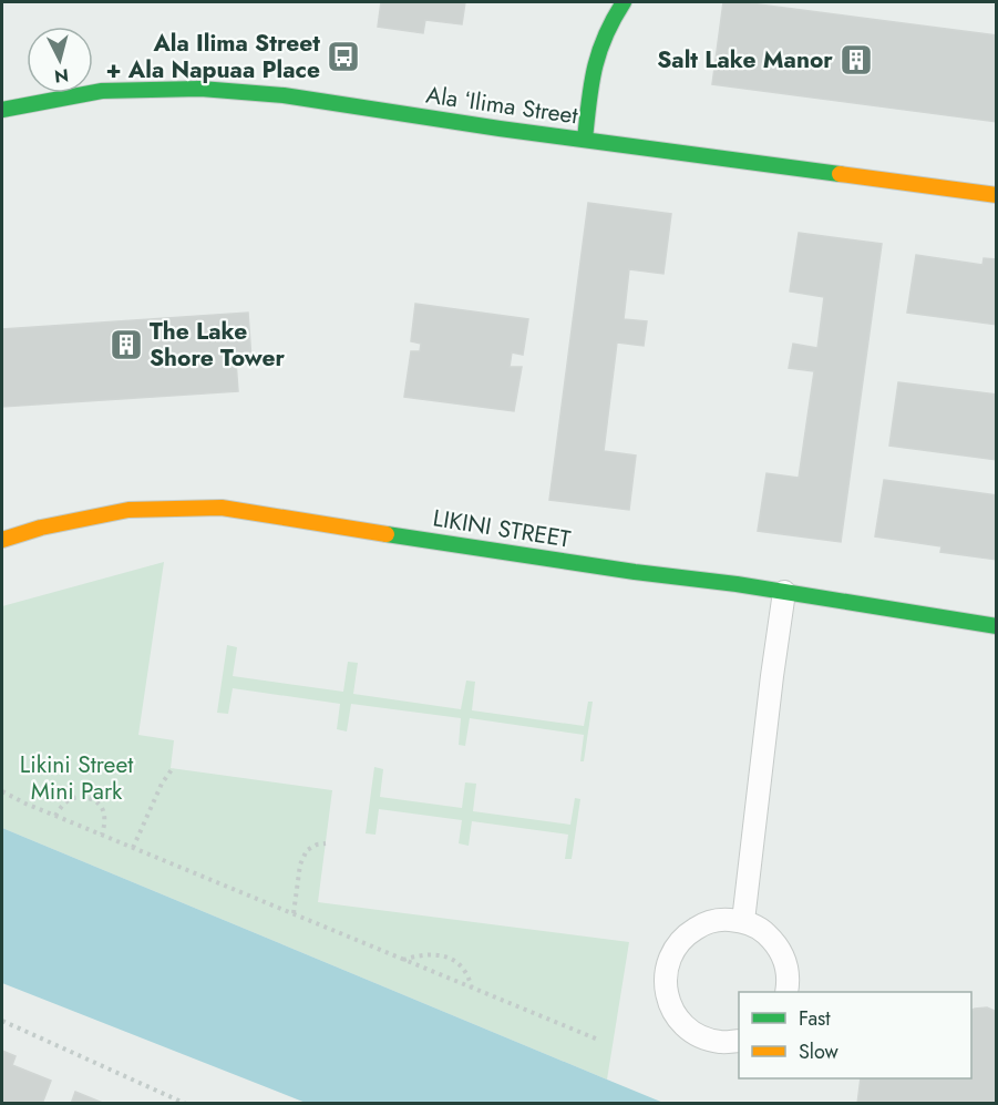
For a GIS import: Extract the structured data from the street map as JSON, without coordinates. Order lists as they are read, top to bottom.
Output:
{
  "streets": {
    "street": ["Ala ʻIlima Street", "LIKINI STREET"]
  },
  "parks": ["Likini Street Mini Park"],
  "places": {
    "bus stop": ["Ala Ilima Street + Ala Napuaa Place"],
    "building": ["Salt Lake Manor", "The Lake Shore Tower"]
  },
  "legend": ["Fast", "Slow"],
  "north": "bottom"
}
